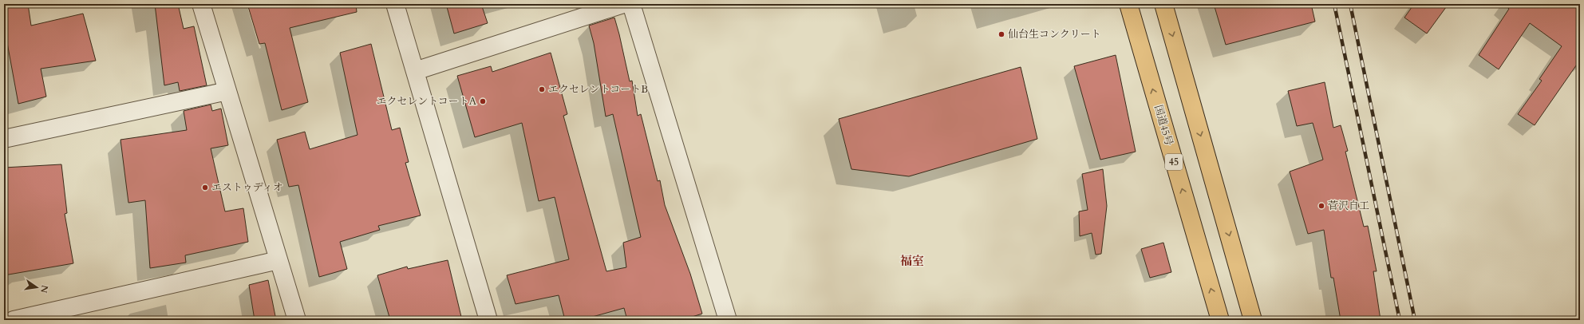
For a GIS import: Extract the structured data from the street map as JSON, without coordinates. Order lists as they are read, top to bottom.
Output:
{
  "streets": {
    "highway": ["国道45号", "45"]
  },
  "districts": ["福室"],
  "places": [
    "仙台生コンクリート",
    "エクセレントコートB",
    "エクセレントコートA",
    "エストゥディオ",
    "菅沢自工"
  ],
  "north": "right"
}
